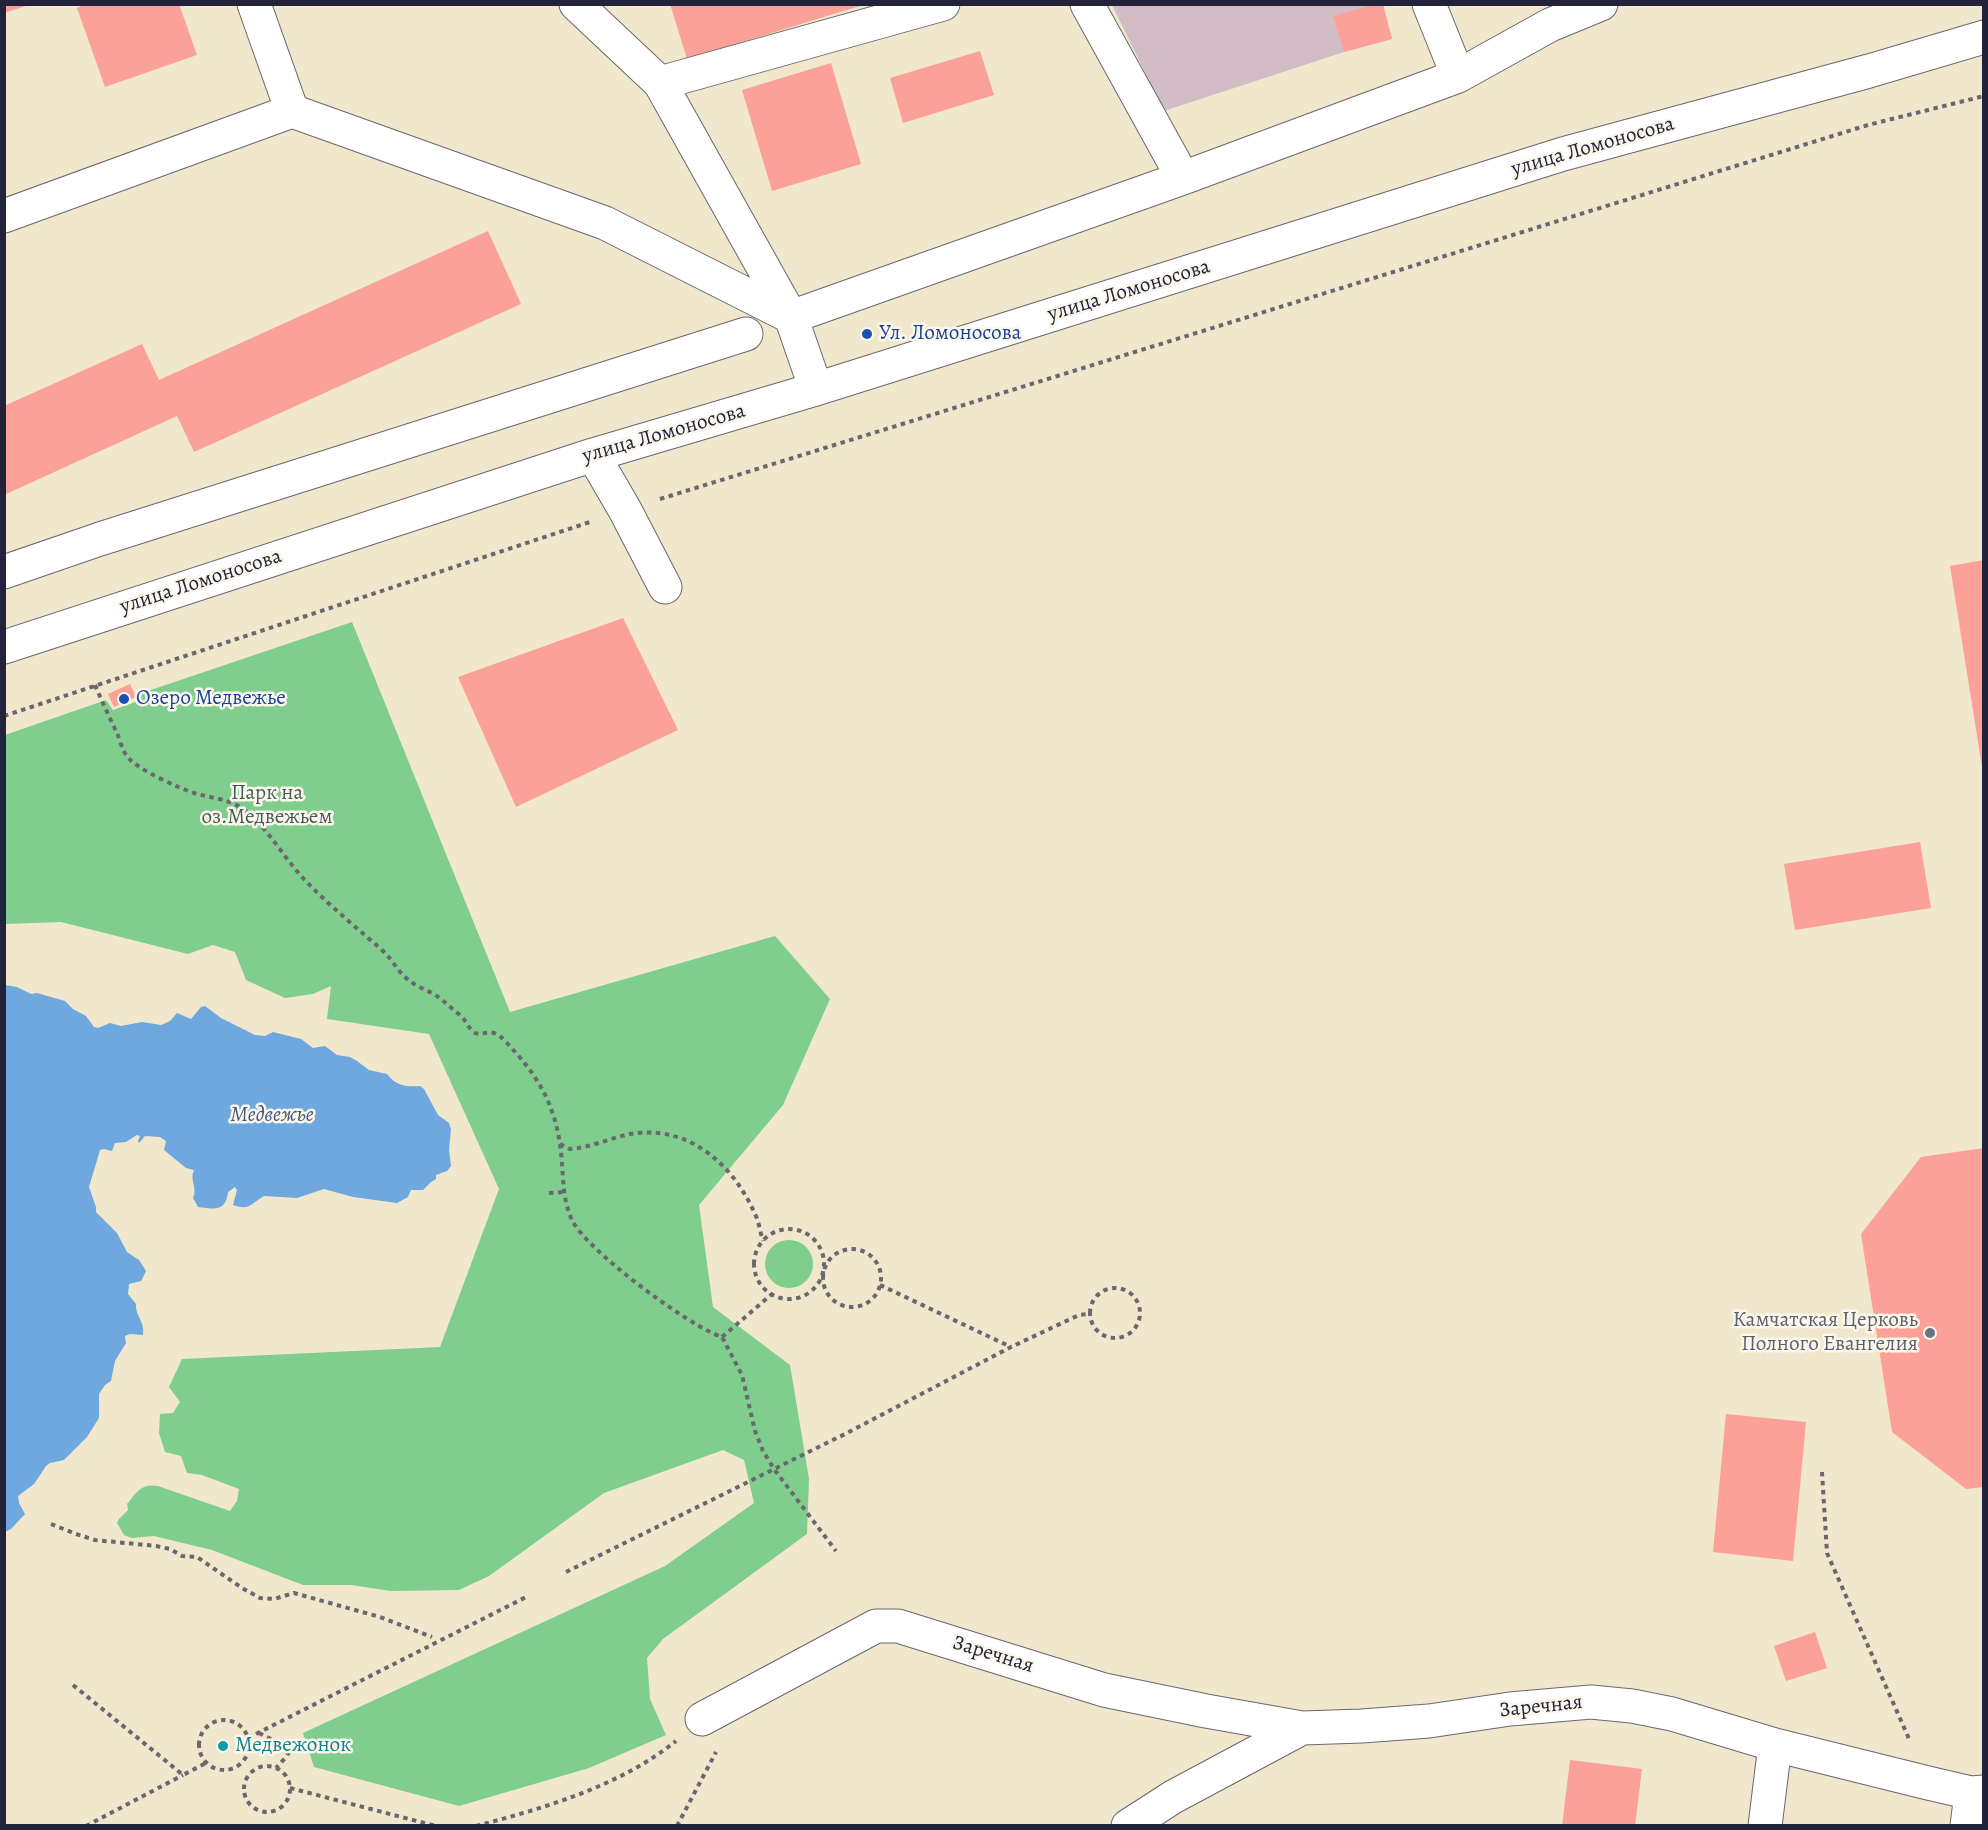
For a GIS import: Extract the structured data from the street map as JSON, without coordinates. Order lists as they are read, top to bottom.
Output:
{
  "streets": {
    "street": ["улица Ломоносова", "Заречная"]
  },
  "water": ["Медвежье"],
  "parks": ["Парк на оз.Медвежьем"],
  "places": [
    "Ул. Ломоносова",
    "Озеро Медвежье",
    "Камчатская Церковь Полного Евангелия",
    "Медвежонок"
  ]
}
